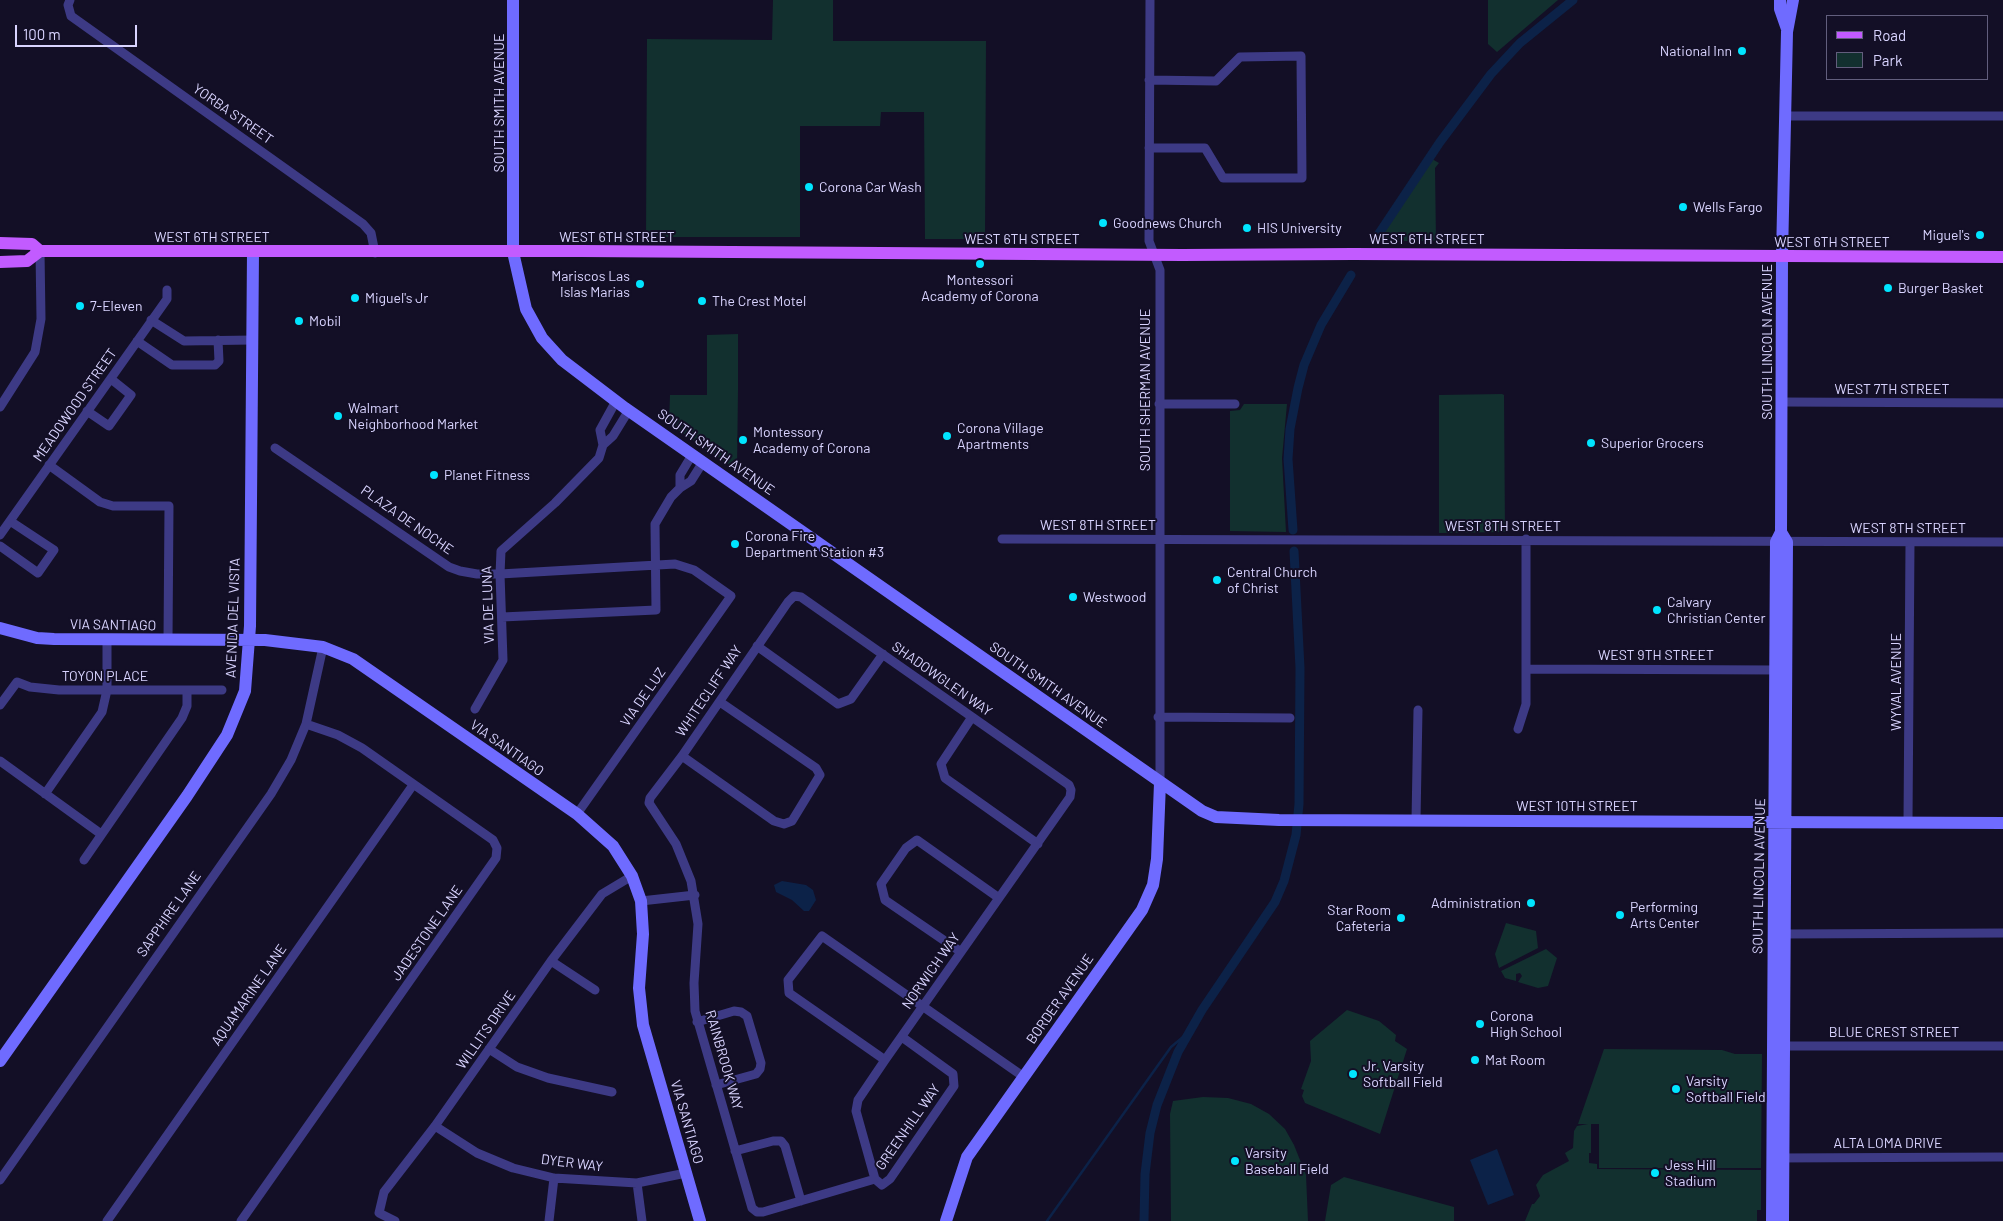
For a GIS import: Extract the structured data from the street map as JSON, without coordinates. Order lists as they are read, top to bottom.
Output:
{
  "streets": {
    "main road": [
      "SOUTH SMITH AVENUE",
      "WEST 6TH STREET",
      "SOUTH LINCOLN AVENUE",
      "AVENIDA DEL VISTA",
      "VIA SANTIAGO",
      "WEST 10TH STREET",
      "BORDER AVENUE"
    ],
    "street": [
      "YORBA STREET",
      "WEST 7TH STREET",
      "SOUTH SHERMAN AVENUE",
      "MEADOWOOD STREET",
      "PLAZA DE NOCHE",
      "WEST 8TH STREET",
      "VIA DE LUNA",
      "WEST 9TH STREET",
      "TOYON PLACE",
      "SHADOWGLEN WAY",
      "WYVAL AVENUE",
      "WHITECLIFF WAY",
      "VIA DE LUZ",
      "SAPPHIRE LANE",
      "JADESTONE LANE",
      "NORWICH WAY",
      "AQUAMARINE LANE",
      "WILLITS DRIVE",
      "BLUE CREST STREET",
      "RAINBROOK WAY",
      "GREENHILL WAY",
      "ALTA LOMA DRIVE",
      "DYER WAY"
    ]
  },
  "crossings": [
    ["SOUTH SMITH AVENUE", "WEST 6TH STREET"],
    ["SOUTH SMITH AVENUE", "SOUTH SHERMAN AVENUE"],
    ["SOUTH SMITH AVENUE", "VIA DE LUNA"],
    ["SOUTH SMITH AVENUE", "WEST 10TH STREET"],
    ["SOUTH SMITH AVENUE", "BORDER AVENUE"],
    ["YORBA STREET", "WEST 6TH STREET"],
    ["WEST 6TH STREET", "SOUTH LINCOLN AVENUE"],
    ["WEST 6TH STREET", "SOUTH SHERMAN AVENUE"],
    ["WEST 6TH STREET", "AVENIDA DEL VISTA"],
    ["SOUTH LINCOLN AVENUE", "WEST 7TH STREET"],
    ["SOUTH LINCOLN AVENUE", "WEST 8TH STREET"],
    ["SOUTH LINCOLN AVENUE", "WEST 9TH STREET"],
    ["SOUTH LINCOLN AVENUE", "WEST 10TH STREET"],
    ["SOUTH LINCOLN AVENUE", "BLUE CREST STREET"],
    ["SOUTH LINCOLN AVENUE", "ALTA LOMA DRIVE"],
    ["SOUTH SHERMAN AVENUE", "WEST 8TH STREET"],
    ["SOUTH SHERMAN AVENUE", "WEST 10TH STREET"],
    ["SOUTH SHERMAN AVENUE", "BORDER AVENUE"],
    ["PLAZA DE NOCHE", "VIA DE LUNA"],
    ["PLAZA DE NOCHE", "VIA DE LUZ"],
    ["WEST 8TH STREET", "WYVAL AVENUE"],
    ["AVENIDA DEL VISTA", "VIA SANTIAGO"],
    ["VIA SANTIAGO", "VIA DE LUZ"],
    ["VIA SANTIAGO", "SAPPHIRE LANE"],
    ["VIA SANTIAGO", "WILLITS DRIVE"],
    ["VIA SANTIAGO", "DYER WAY"],
    ["SHADOWGLEN WAY", "WHITECLIFF WAY"],
    ["SHADOWGLEN WAY", "NORWICH WAY"],
    ["WYVAL AVENUE", "WEST 10TH STREET"],
    ["WHITECLIFF WAY", "RAINBROOK WAY"],
    ["WEST 10TH STREET", "BORDER AVENUE"],
    ["SAPPHIRE LANE", "JADESTONE LANE"],
    ["JADESTONE LANE", "AQUAMARINE LANE"],
    ["NORWICH WAY", "GREENHILL WAY"],
    ["WILLITS DRIVE", "DYER WAY"],
    ["RAINBROOK WAY", "GREENHILL WAY"]
  ],
  "places": [
    "National Inn",
    "Corona Car Wash",
    "Wells Fargo",
    "Goodnews Church",
    "HIS University",
    "Miguel's",
    "Montessori Academy of Corona",
    "Mariscos Las Islas Marias",
    "Burger Basket",
    "Miguel's Jr",
    "The Crest Motel",
    "7-Eleven",
    "Mobil",
    "Walmart Neighborhood Market",
    "Corona Village Apartments",
    "Montessory Academy of Corona",
    "Superior Grocers",
    "Planet Fitness",
    "Corona Fire Department Station #3",
    "Central Church of Christ",
    "Westwood",
    "Calvary Christian Center",
    "Administration",
    "Performing Arts Center",
    "Star Room Cafeteria",
    "Corona High School",
    "Mat Room",
    "Jr. Varsity Softball Field",
    "Varsity Softball Field",
    "Varsity Baseball Field",
    "Jess Hill Stadium"
  ],
  "legend": ["Road", "Park"],
  "scale_bar": "100 m"
}
